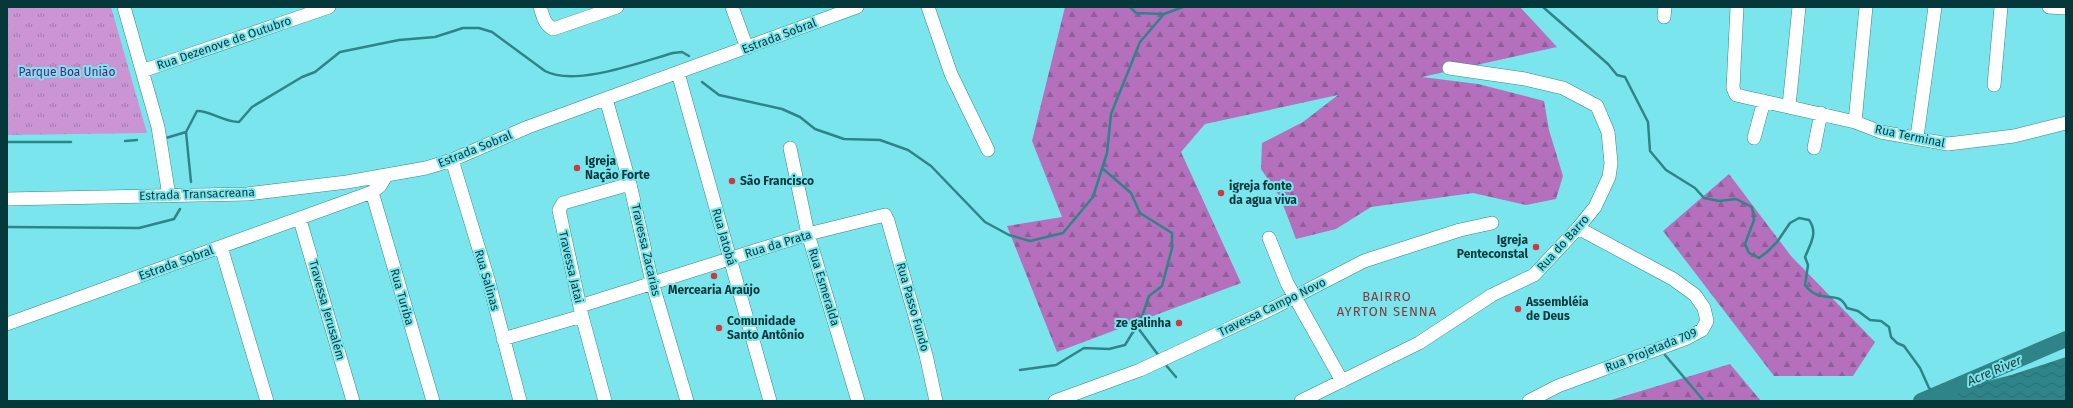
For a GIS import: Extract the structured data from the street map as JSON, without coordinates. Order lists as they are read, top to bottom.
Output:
{
  "streets": {
    "street": [
      "Estrada Sobral",
      "Rua Dezenove de Outubro",
      "Rua Terminal",
      "Estrada Transacreana",
      "Rua Jatobá",
      "Rua do Barro",
      "Rua da Prata",
      "Travessa Zacarias",
      "Travessa Jatai",
      "Rua Salinas",
      "Rua Esmeralda",
      "Rua Turiba",
      "Rua Passo Fundo",
      "Travessa Campo Novo",
      "Travessa Jerusalém",
      "Rua Projetada 709"
    ]
  },
  "crossings": [
    ["Estrada Sobral", "Estrada Transacreana"],
    ["Estrada Sobral", "Rua Jatobá"],
    ["Estrada Sobral", "Travessa Zacarias"],
    ["Estrada Sobral", "Rua Salinas"],
    ["Estrada Sobral", "Rua Turiba"],
    ["Estrada Sobral", "Travessa Jerusalém"],
    ["Rua Jatobá", "Rua da Prata"],
    ["Rua do Barro", "Rua Projetada 709"],
    ["Rua da Prata", "Travessa Zacarias"],
    ["Rua da Prata", "Travessa Jatai"],
    ["Rua da Prata", "Rua Salinas"],
    ["Rua da Prata", "Rua Esmeralda"],
    ["Rua da Prata", "Rua Passo Fundo"],
    ["Travessa Zacarias", "Travessa Jatai"]
  ],
  "districts": ["BAIRRO AYRTON SENNA"],
  "water": ["Acre River"],
  "parks": ["Parque Boa União"],
  "places": [
    "Igreja Nação Forte",
    "São Francisco",
    "igreja fonte da agua viva",
    "Igreja Penteconstal",
    "Mercearia Araújo",
    "Assembléia de Deus",
    "ze galinha",
    "Comunidade Santo Antônio"
  ]
}
